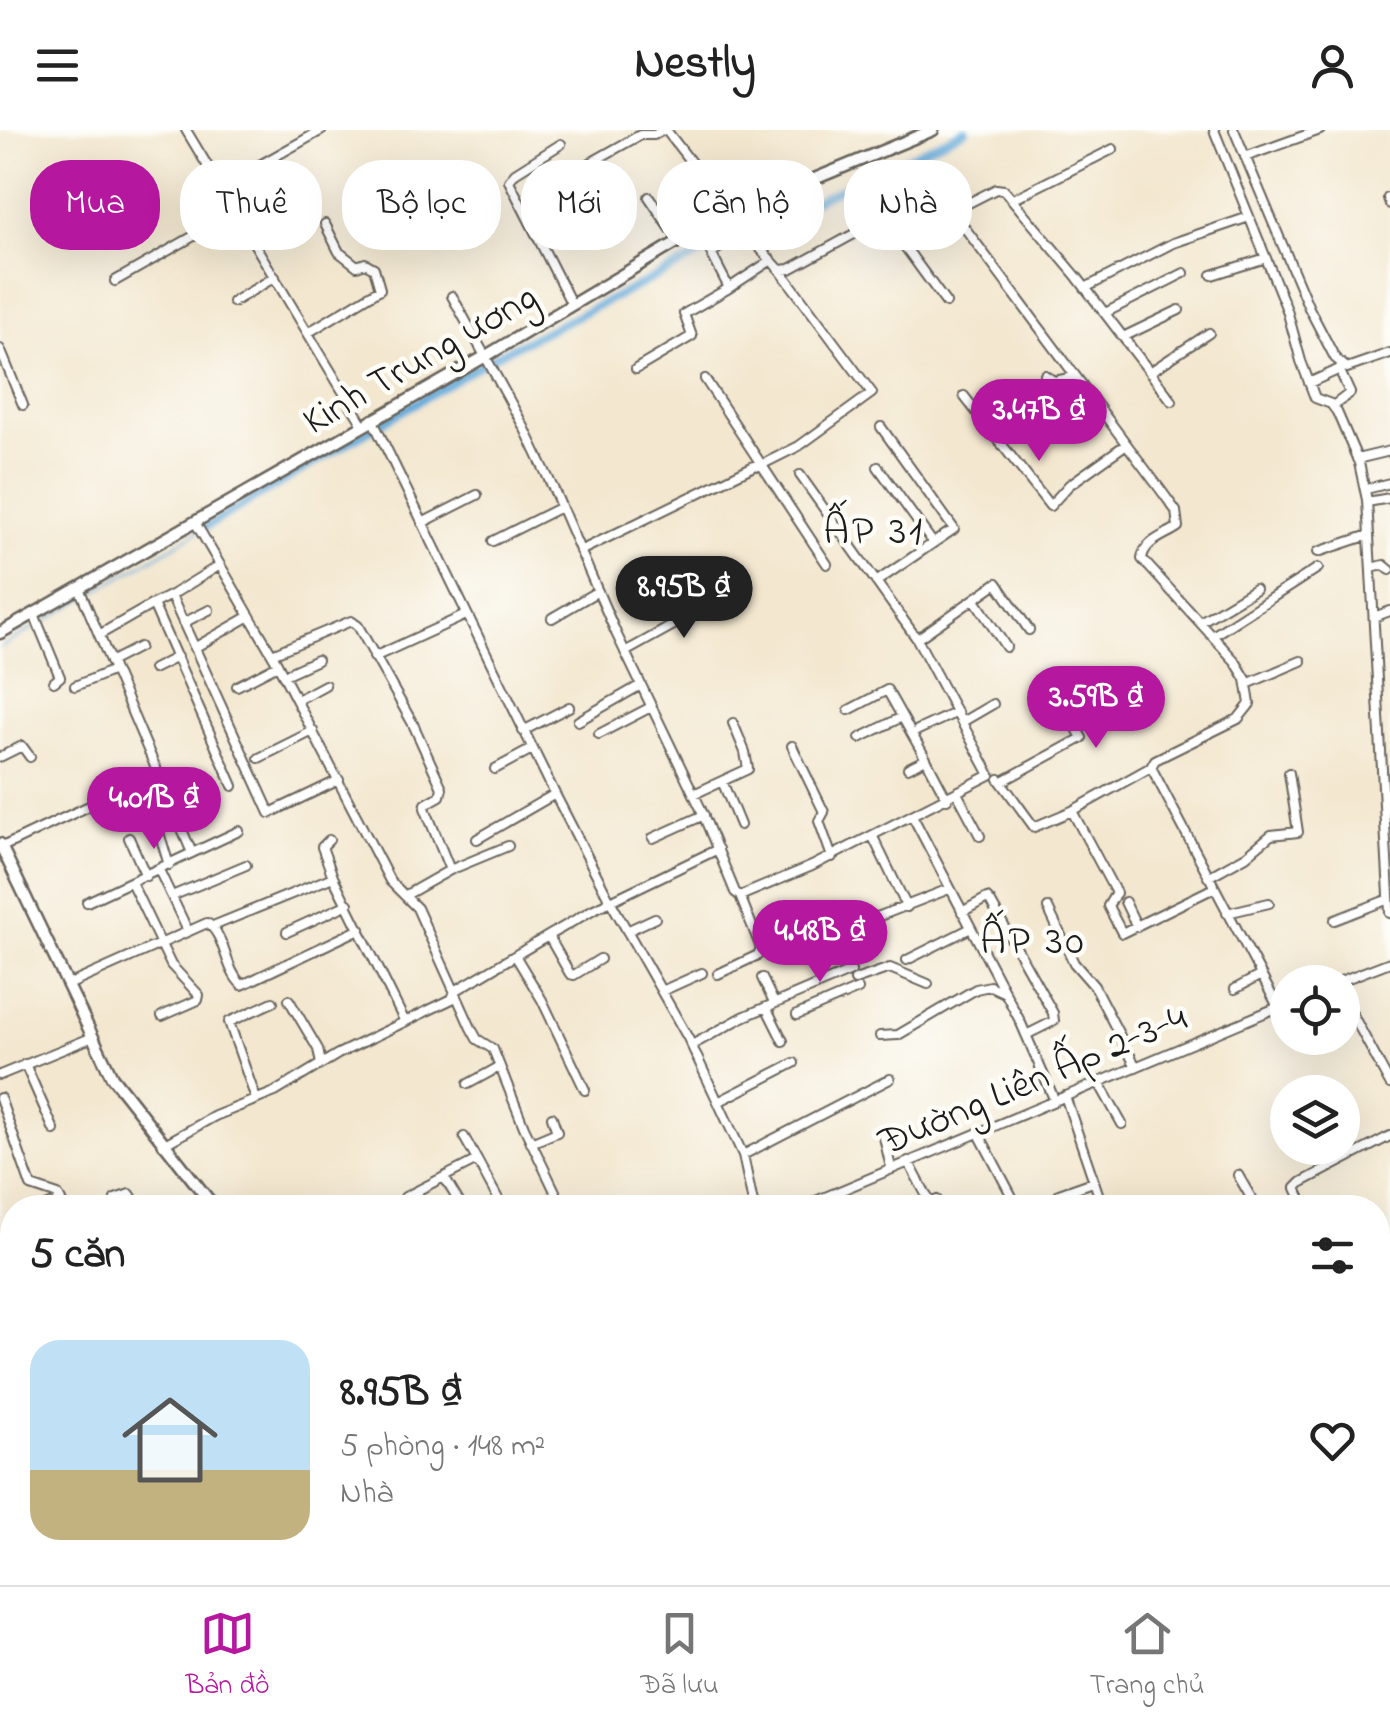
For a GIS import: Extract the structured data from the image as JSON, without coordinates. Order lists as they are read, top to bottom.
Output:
{
  "streets": {
    "street": ["Kinh Trung ương", "Đường Liên Ấp 2-3-4"]
  },
  "districts": ["ẤP 31", "ẤP 30"],
  "page": {
    "header": "Nestly",
    "chip": [
      "Mua",
      "Thuê",
      "Bộ lọc",
      "Mới",
      "Căn hộ",
      "Nhà"
    ],
    "price": [
      "3.47B ₫",
      "8.95B ₫",
      "3.59B ₫",
      "4.01B ₫",
      "4.48B ₫"
    ],
    "heading": "5 căn",
    "list": [
      {
        "name": "8.95B ₫",
        "note": "5 phòng · 148 m² · Nhà"
      }
    ],
    "tabs": ["Bản đồ", "Đã lưu", "Trang chủ"]
  }
}
